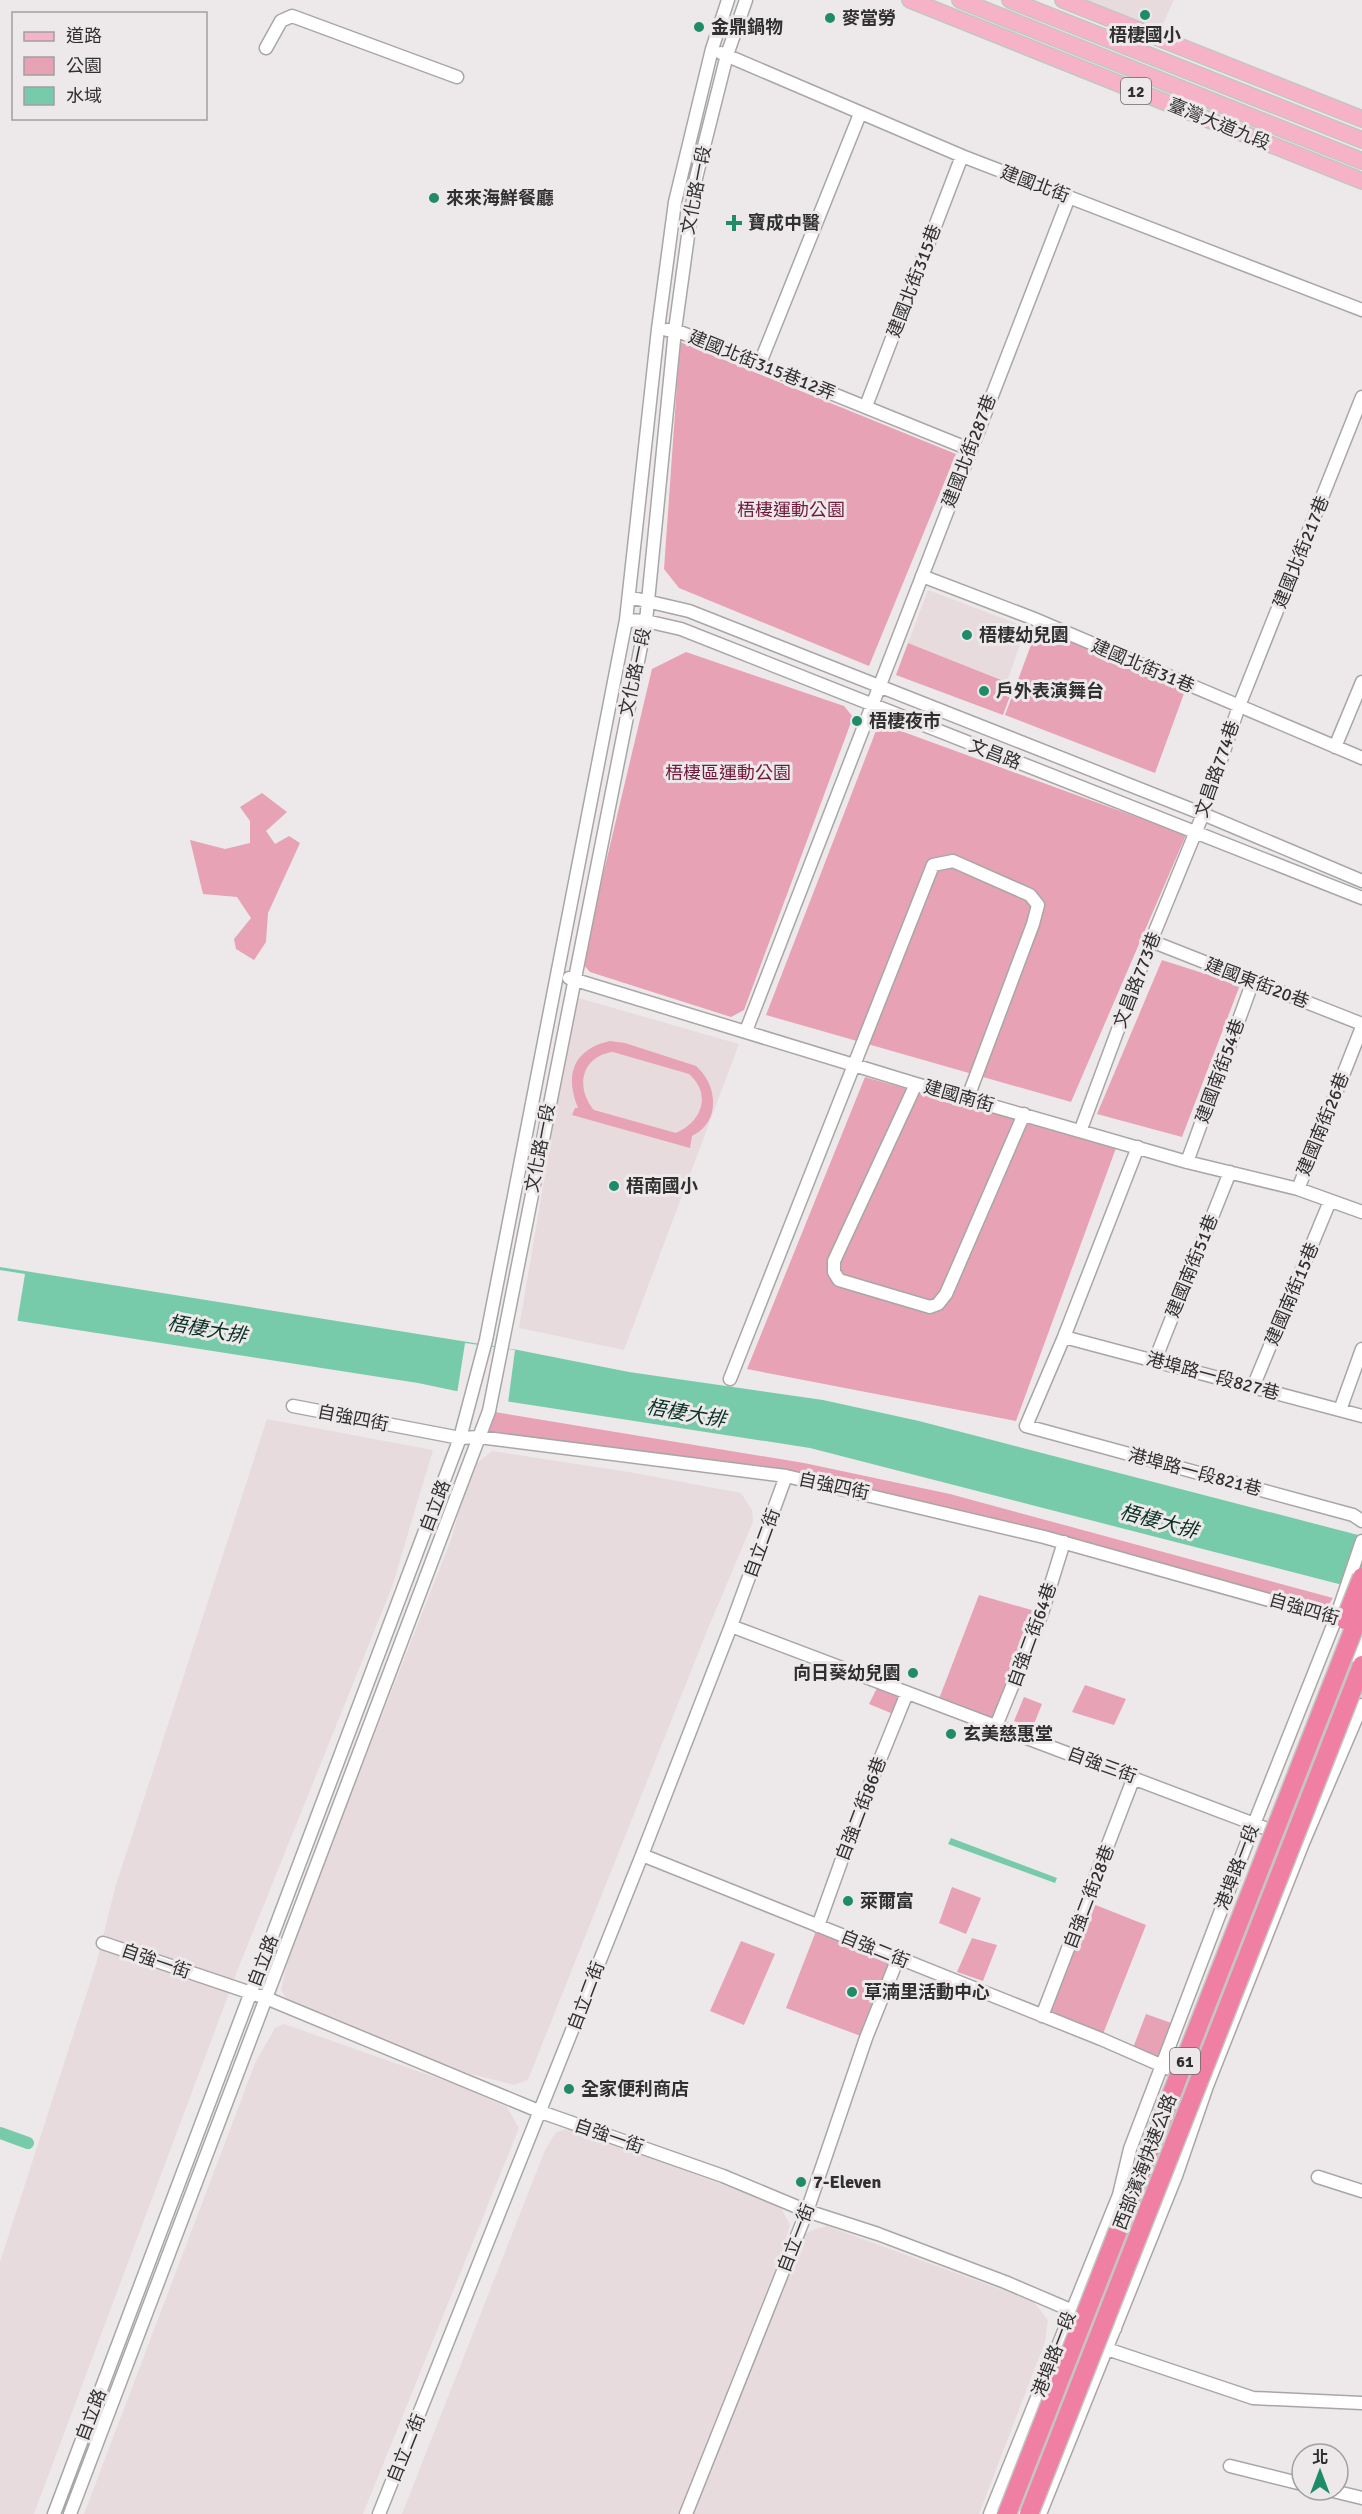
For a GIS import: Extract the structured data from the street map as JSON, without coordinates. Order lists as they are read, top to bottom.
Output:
{
  "streets": {
    "highway": ["61", "西部濱海快速公路"],
    "main road": ["12", "臺灣大道九段"],
    "street": [
      "建國北街",
      "文化路一段",
      "建國北街315巷",
      "建國北街315巷12弄",
      "建國北街287巷",
      "建國北街217巷",
      "建國北街31巷",
      "文昌路",
      "文昌路774巷",
      "文昌路773巷",
      "建國東街20巷",
      "建國南街54巷",
      "建國南街",
      "建國南街26巷",
      "建國南街51巷",
      "建國南街15巷",
      "港埠路一段827巷",
      "自強四街",
      "港埠路一段821巷",
      "自立路",
      "自立二街",
      "自強二街64巷",
      "自強三街",
      "自強二街86巷",
      "港埠路一段",
      "自強二街28巷",
      "自強二街",
      "自強一街",
      "自立一街"
    ]
  },
  "crossings": [
    ["建國北街", "文化路一段"],
    ["建國北街", "建國北街315巷"],
    ["建國北街", "建國北街287巷"],
    ["文化路一段", "建國北街315巷12弄"],
    ["文化路一段", "文昌路"],
    ["文化路一段", "建國南街"],
    ["文化路一段", "自立路"],
    ["建國北街315巷", "建國北街315巷12弄"],
    ["建國北街315巷12弄", "建國北街287巷"],
    ["建國北街287巷", "建國北街31巷"],
    ["建國北街287巷", "文昌路"],
    ["建國北街287巷", "建國南街"],
    ["建國北街217巷", "建國北街31巷"],
    ["建國北街217巷", "文昌路774巷"],
    ["建國北街31巷", "文昌路774巷"],
    ["文昌路", "文昌路774巷"],
    ["文昌路", "文昌路773巷"],
    ["文昌路774巷", "文昌路773巷"],
    ["文昌路773巷", "建國東街20巷"],
    ["文昌路773巷", "建國南街"],
    ["建國東街20巷", "建國南街54巷"],
    ["建國東街20巷", "建國南街26巷"],
    ["建國南街54巷", "建國南街"],
    ["建國南街", "建國南街26巷"],
    ["建國南街", "建國南街51巷"],
    ["建國南街", "建國南街15巷"],
    ["建國南街51巷", "港埠路一段827巷"],
    ["建國南街15巷", "港埠路一段827巷"],
    ["港埠路一段827巷", "港埠路一段821巷"],
    ["自強四街", "自立路"],
    ["自強四街", "自立二街"],
    ["自強四街", "自強二街64巷"],
    ["自強四街", "港埠路一段"],
    ["自立路", "自強一街"],
    ["自立二街", "自強三街"],
    ["自立二街", "自強二街"],
    ["自立二街", "自強一街"],
    ["自強二街64巷", "自強三街"],
    ["自強三街", "自強二街86巷"],
    ["自強三街", "港埠路一段"],
    ["自強三街", "自強二街28巷"],
    ["自強二街86巷", "自強二街"],
    ["港埠路一段", "自強二街"],
    ["港埠路一段", "自強一街"],
    ["自強二街28巷", "自強二街"],
    ["自強二街", "自立一街"],
    ["自強一街", "自立一街"]
  ],
  "water": ["梧棲大排"],
  "parks": ["梧棲運動公園", "梧棲區運動公園"],
  "places": {
    "other": [
      "梧棲國小",
      "麥當勞",
      "金鼎鍋物",
      "來來海鮮餐廳",
      "梧棲幼兒園",
      "戶外表演舞台",
      "梧棲夜市",
      "梧南國小",
      "向日葵幼兒園",
      "玄美慈惠堂",
      "萊爾富",
      "草湳里活動中心",
      "全家便利商店",
      "7-Eleven"
    ],
    "health": ["寶成中醫"]
  },
  "legend": ["道路", "公園", "水域"],
  "north": "top"
}
